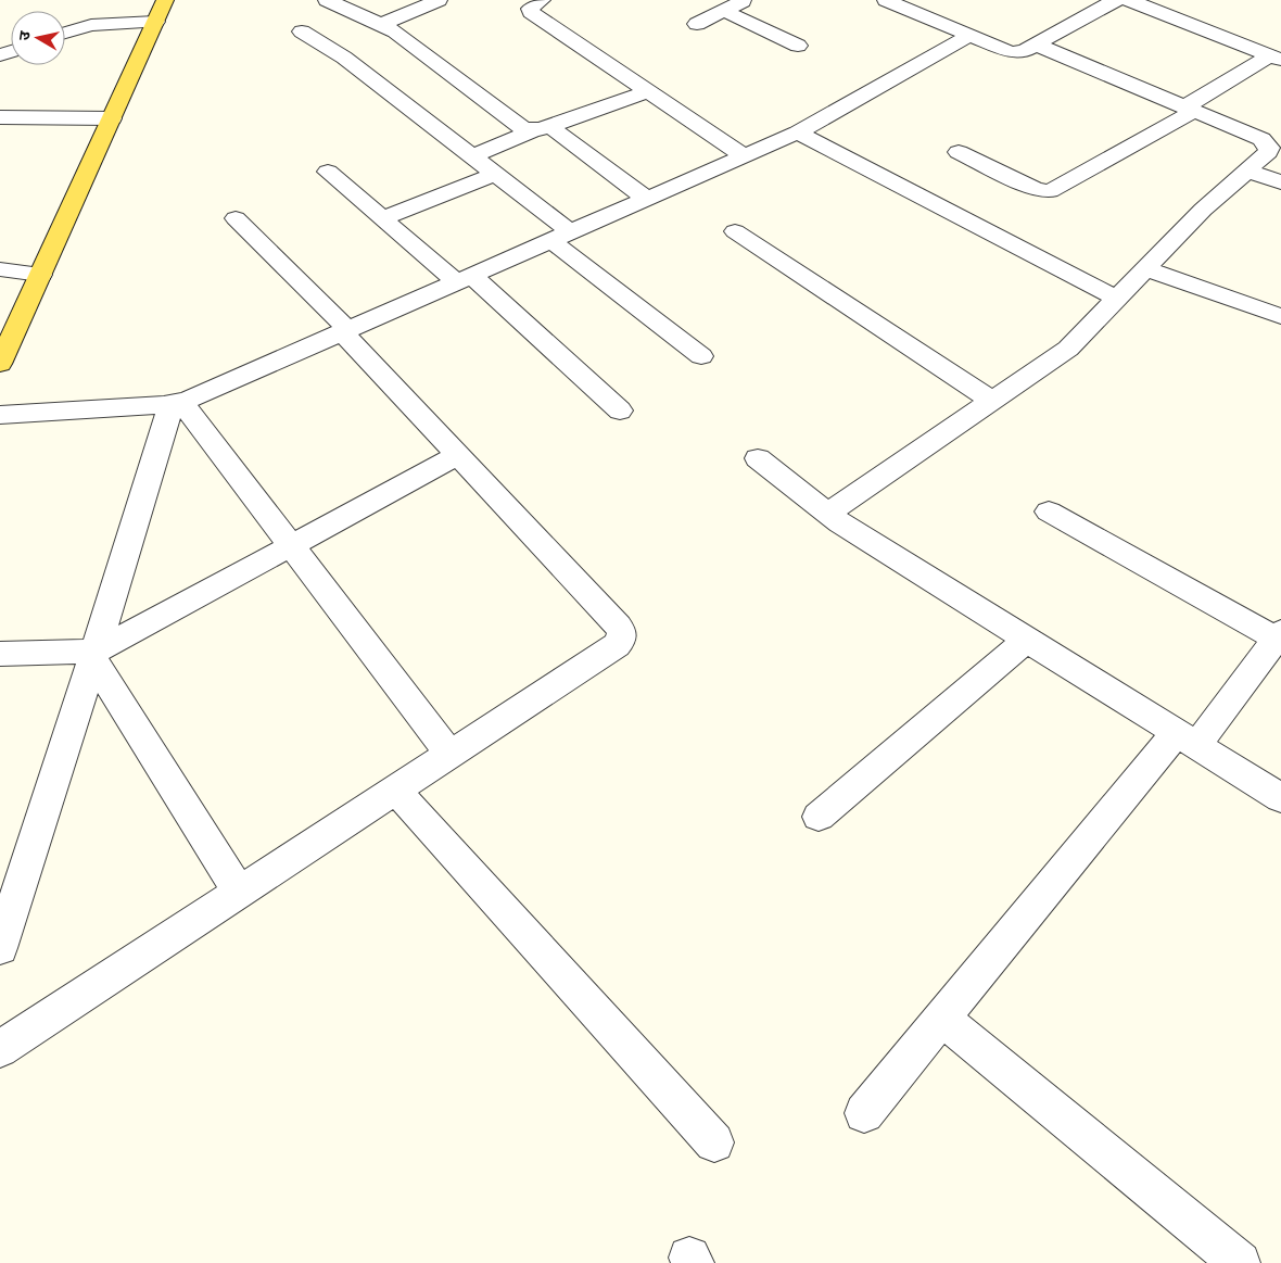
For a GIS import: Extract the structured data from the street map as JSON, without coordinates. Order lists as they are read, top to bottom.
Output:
{
  "north": "left"
}
